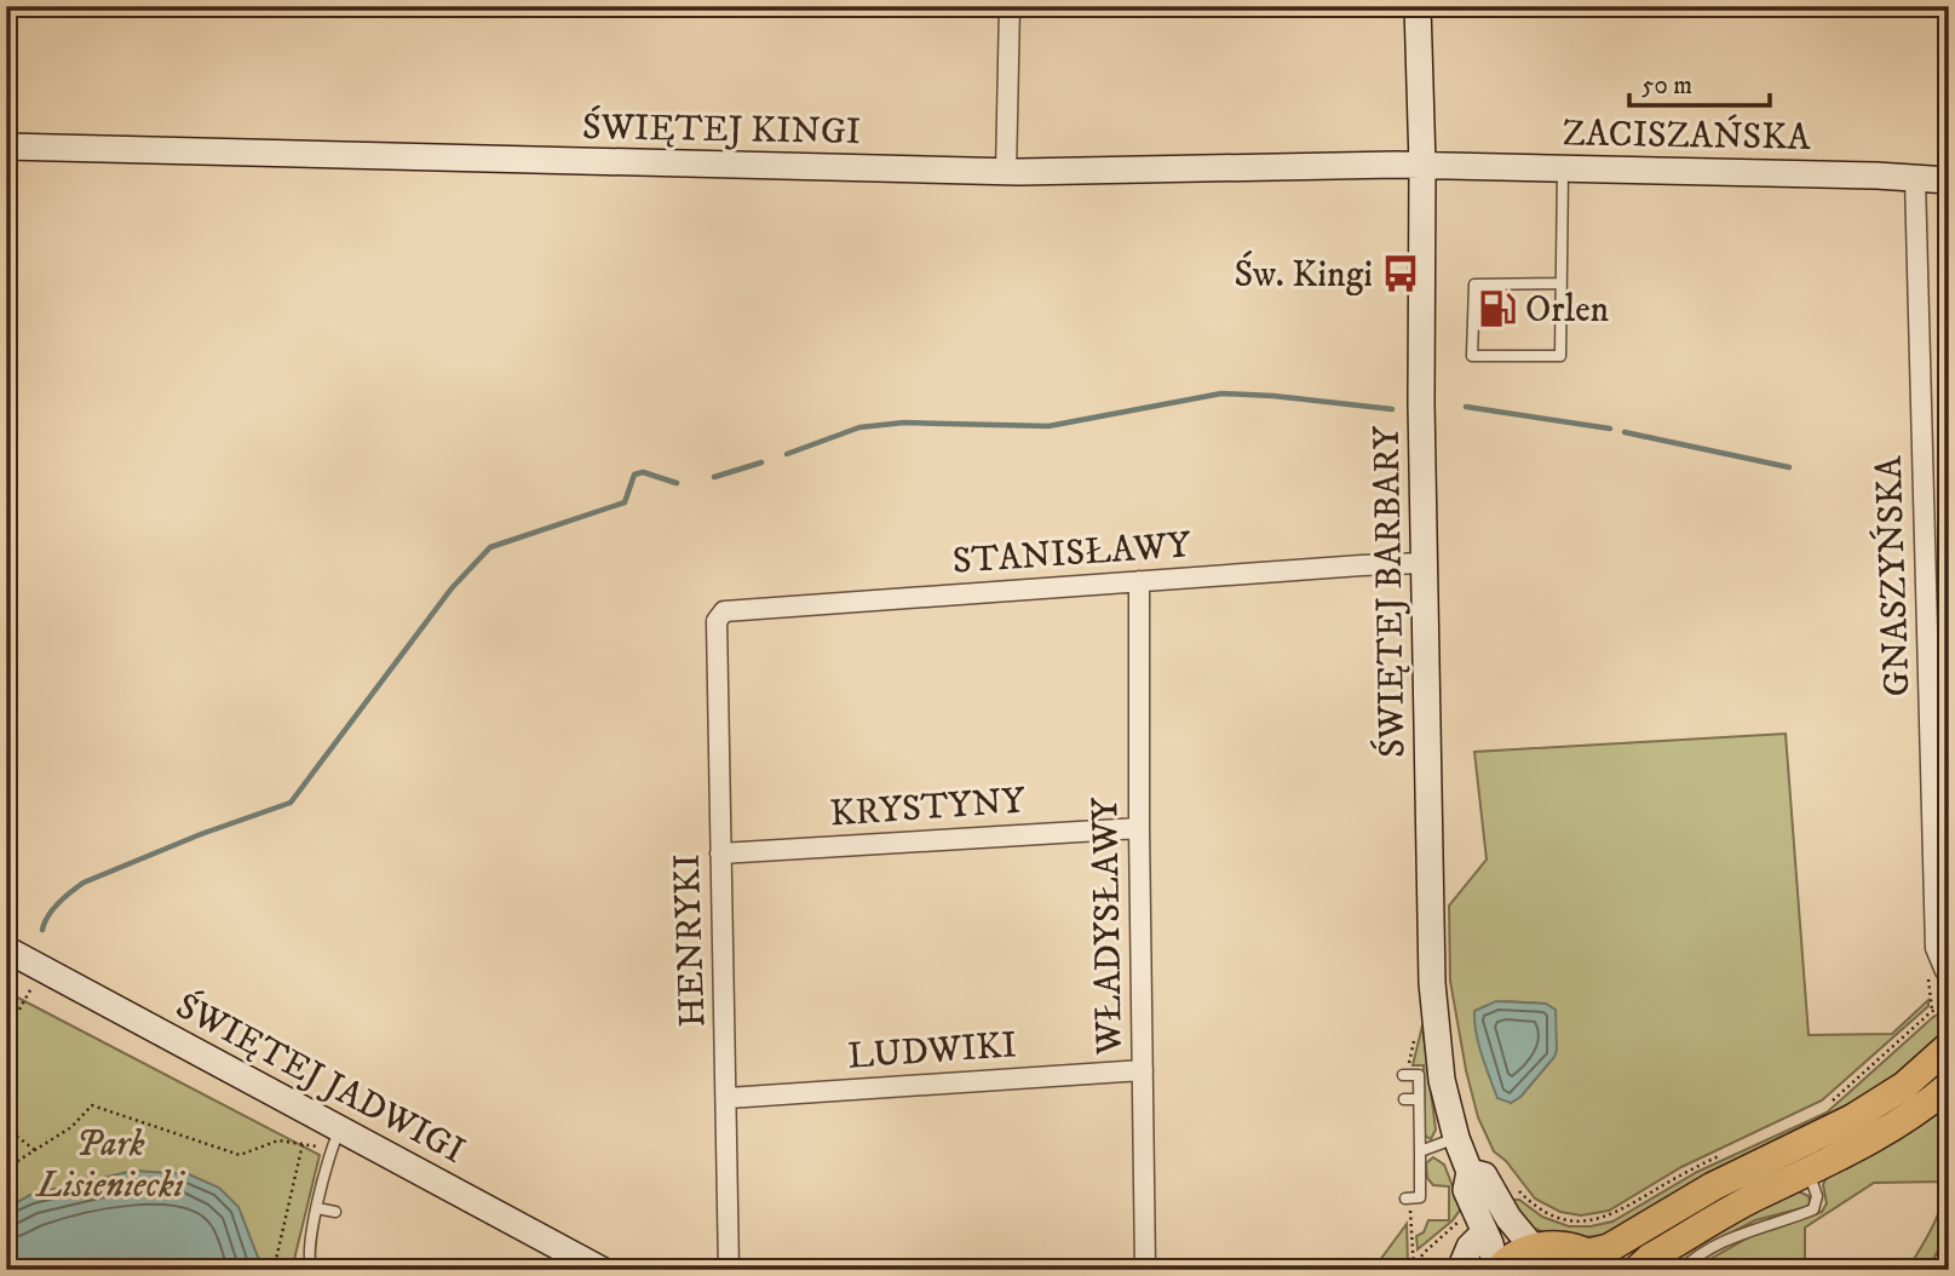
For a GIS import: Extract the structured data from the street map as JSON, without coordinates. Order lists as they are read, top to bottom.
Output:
{
  "streets": {
    "street": [
      "ŚWIĘTEJ KINGI",
      "ZACISZAŃSKA",
      "STANISŁAWY",
      "GNASZYŃSKA",
      "ŚWIĘTEJ BARBARY",
      "KRYSTYNY",
      "WŁADYSŁAWY",
      "HENRYKI",
      "LUDWIKI",
      "ŚWIĘTEJ JADWIGI"
    ]
  },
  "crossings": [
    ["ŚWIĘTEJ KINGI", "ZACISZAŃSKA"],
    ["ŚWIĘTEJ KINGI", "ŚWIĘTEJ BARBARY"],
    ["ZACISZAŃSKA", "GNASZYŃSKA"],
    ["ZACISZAŃSKA", "ŚWIĘTEJ BARBARY"],
    ["STANISŁAWY", "ŚWIĘTEJ BARBARY"],
    ["STANISŁAWY", "WŁADYSŁAWY"],
    ["STANISŁAWY", "HENRYKI"],
    ["KRYSTYNY", "WŁADYSŁAWY"],
    ["KRYSTYNY", "HENRYKI"],
    ["WŁADYSŁAWY", "LUDWIKI"],
    ["HENRYKI", "LUDWIKI"]
  ],
  "parks": ["Park Lisieniecki"],
  "places": {
    "bus stop": ["Św. Kingi"],
    "fuel station": ["Orlen"]
  },
  "scale_bar": "50 m"
}
